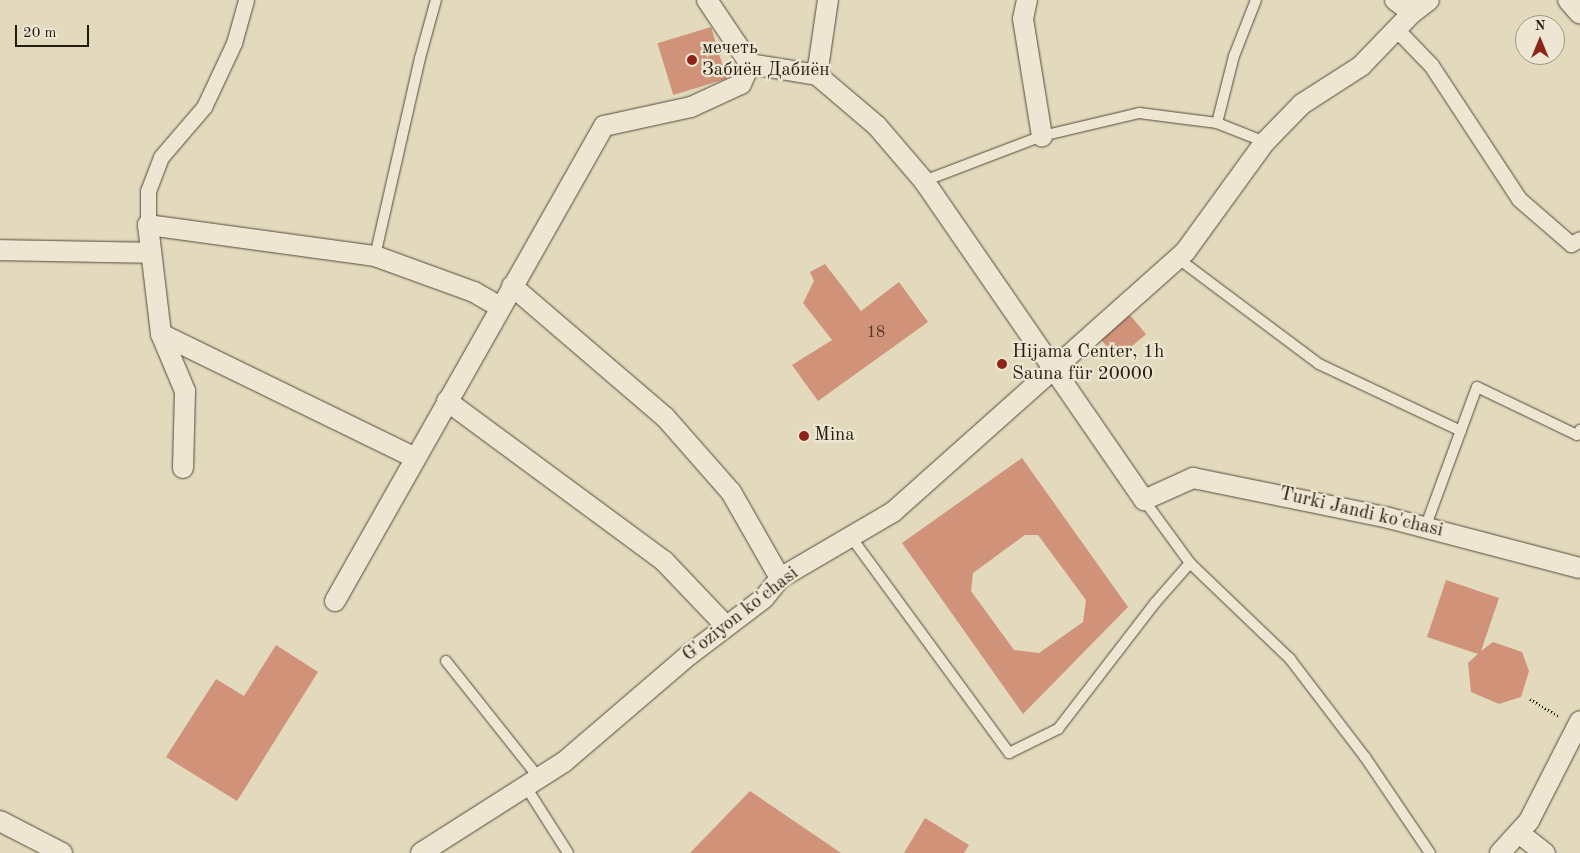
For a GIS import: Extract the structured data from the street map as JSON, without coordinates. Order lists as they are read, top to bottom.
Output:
{
  "streets": {
    "street": ["Turki Jandi ko'chasi", "G'oziyon ko'chasi"]
  },
  "places": ["мечеть Забиён Дабиён", "Hijama Center, 1h Sauna für 20000", "Mina"],
  "house_numbers": ["18"],
  "scale_bar": "20 m",
  "north": "top"
}
